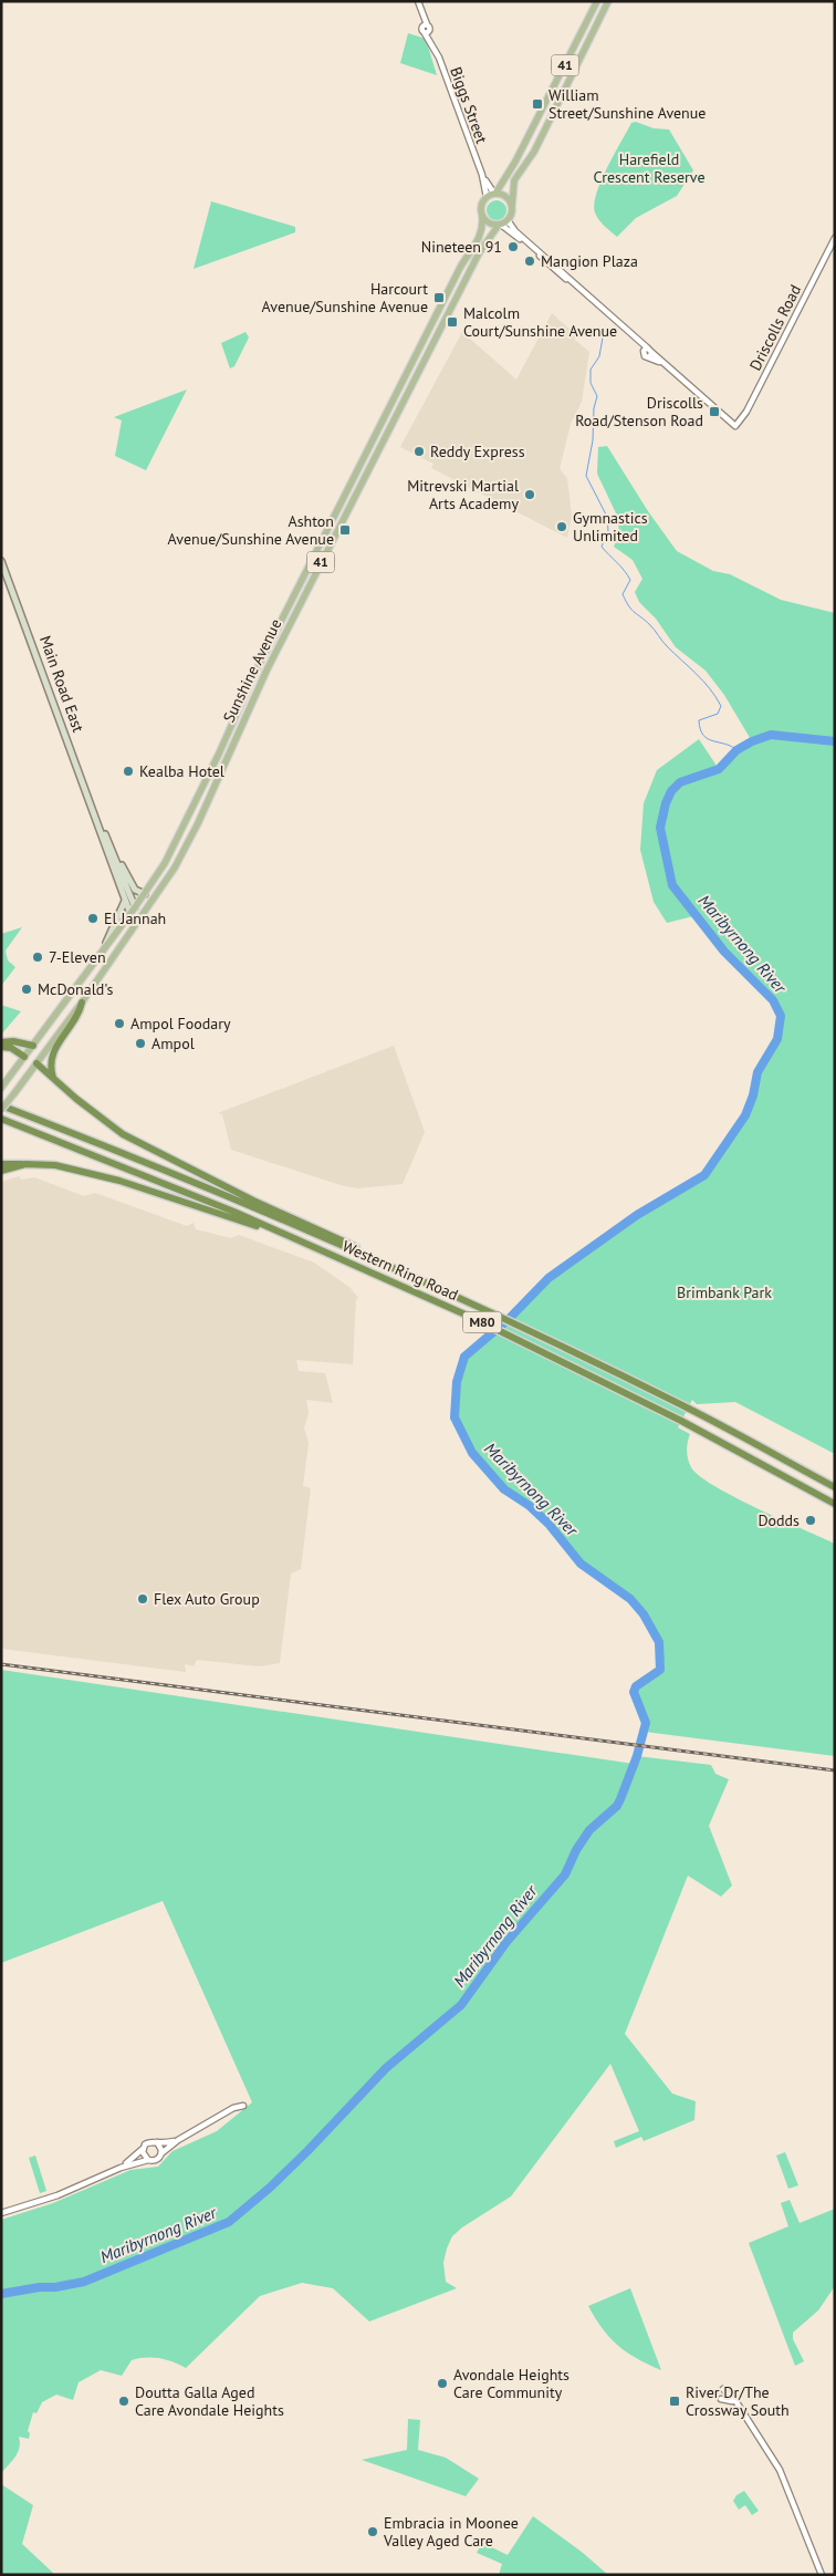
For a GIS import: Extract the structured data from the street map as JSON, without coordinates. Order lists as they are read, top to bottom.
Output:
{
  "streets": {
    "highway": ["Western Ring Road", "M80"],
    "main road": ["41", "Sunshine Avenue", "Main Road East"],
    "street": ["Biggs Street", "Driscolls Road"]
  },
  "crossings": [
    ["41", "Biggs Street"],
    ["41", "Sunshine Avenue"],
    ["Biggs Street", "Sunshine Avenue"],
    ["Sunshine Avenue", "Main Road East"]
  ],
  "water": ["Maribyrnong River"],
  "parks": ["Harefield Crescent Reserve", "Brimbank Park"],
  "places": {
    "transit": [
      "William Street/Sunshine Avenue",
      "Harcourt Avenue/Sunshine Avenue",
      "Malcolm Court/Sunshine Avenue",
      "Driscolls Road/Stenson Road",
      "Ashton Avenue/Sunshine Avenue",
      "River Dr/The Crossway South"
    ],
    "other": [
      "Nineteen 91",
      "Mangion Plaza",
      "Reddy Express",
      "Mitrevski Martial Arts Academy",
      "Gymnastics Unlimited",
      "Kealba Hotel",
      "El Jannah",
      "7-Eleven",
      "McDonald's",
      "Ampol Foodary",
      "Ampol",
      "Dodds",
      "Flex Auto Group",
      "Avondale Heights Care Community",
      "Doutta Galla Aged Care Avondale Heights",
      "Embracia in Moonee Valley Aged Care"
    ]
  }
}
